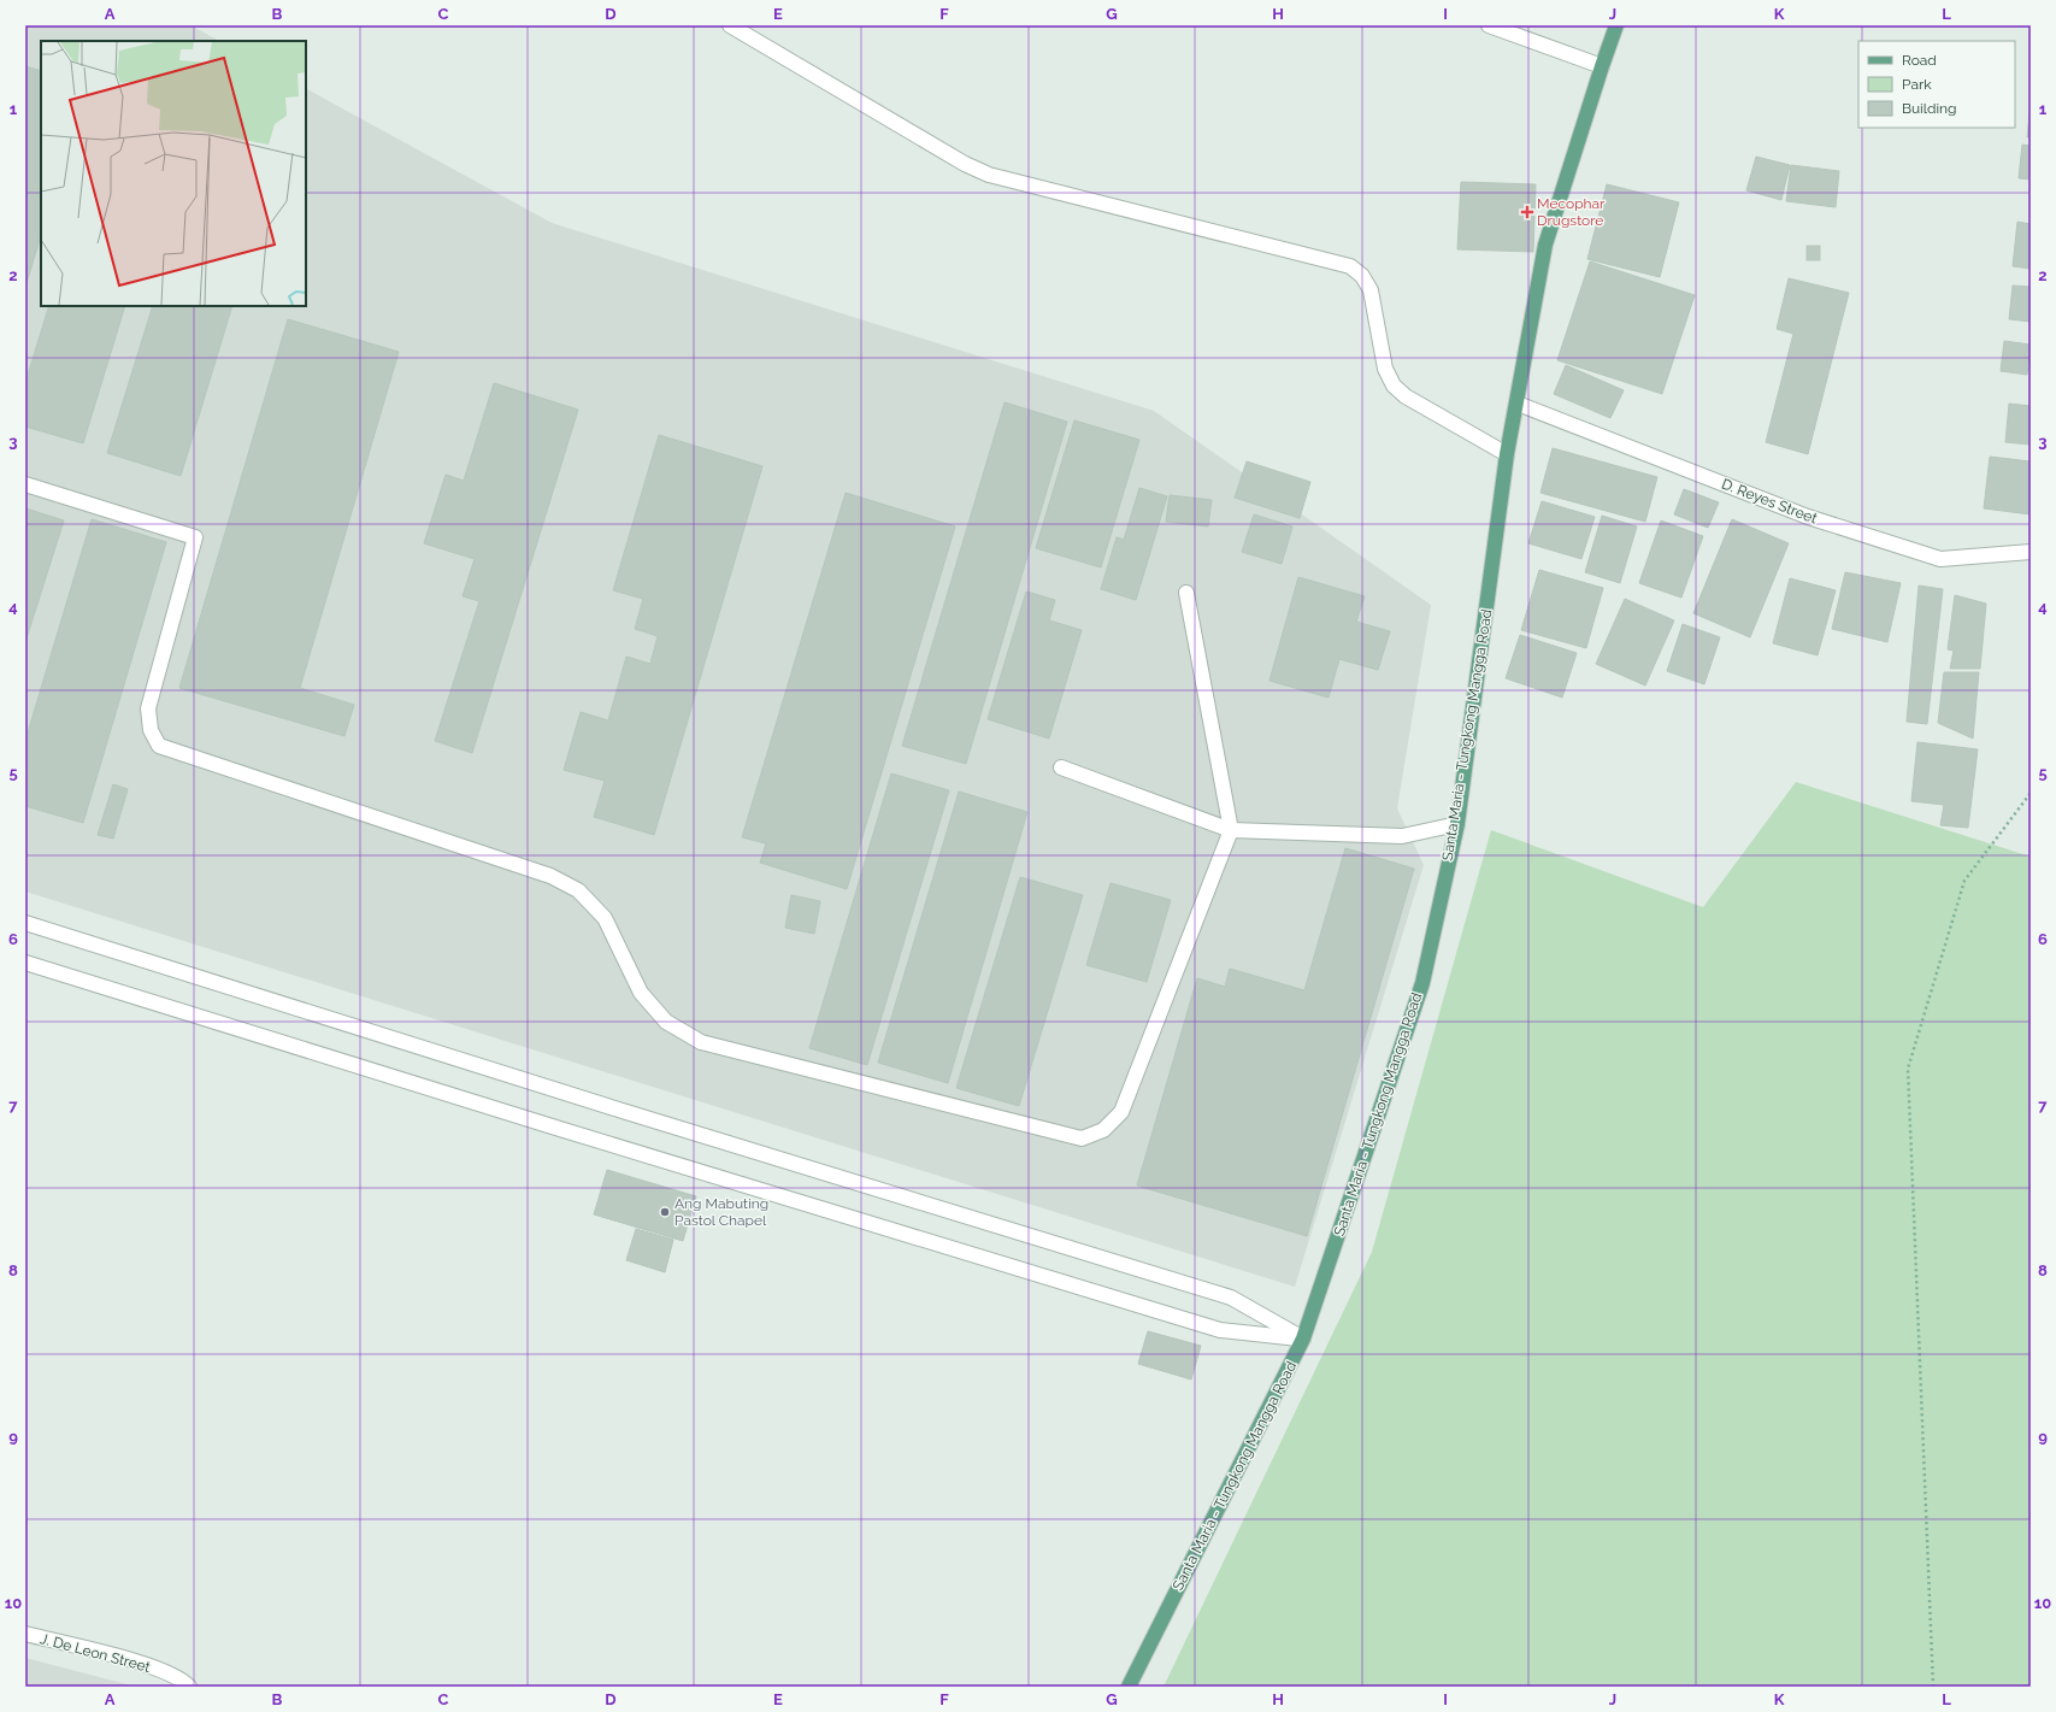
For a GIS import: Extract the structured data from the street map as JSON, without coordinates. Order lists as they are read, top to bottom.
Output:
{
  "streets": {
    "main road": ["Santa Maria - Tungkong Mangga Road"],
    "street": ["D. Reyes Street", "J. De Leon Street"]
  },
  "crossings": [
    ["D. Reyes Street", "Santa Maria - Tungkong Mangga Road"]
  ],
  "places": {
    "health": ["Mecophar Drugstore"],
    "other": ["Ang Mabuting Pastol Chapel"]
  },
  "legend": ["Road", "Park", "Building"],
  "grid": {
    "columns": [
      "A",
      "B",
      "C",
      "D",
      "E",
      "F",
      "G",
      "H",
      "I",
      "J",
      "K",
      "L"
    ],
    "rows": [
      "1",
      "2",
      "3",
      "4",
      "5",
      "6",
      "7",
      "8",
      "9",
      "10"
    ]
  }
}
